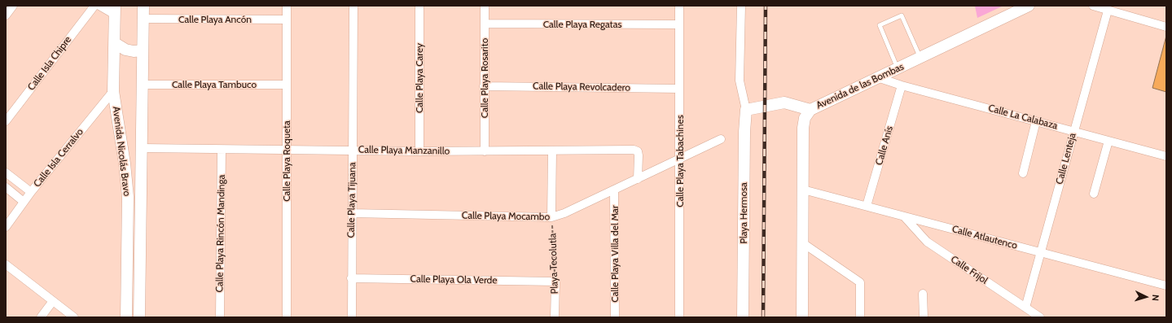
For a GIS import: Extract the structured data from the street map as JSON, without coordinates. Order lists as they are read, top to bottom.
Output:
{
  "streets": {
    "street": [
      "Calle Playa Ancón",
      "Calle Playa Regatas",
      "Calle Isla Chipre",
      "Calle Playa Carey",
      "Calle Playa Rosarito",
      "Calle Playa Tambuco",
      "Avenida de las Bombas",
      "Calle Playa Revolcadero",
      "Calle La Calabaza",
      "Calle Anís",
      "Calle Playa Manzanillo",
      "Avenida Nicolás Bravo",
      "Calle Isla Cerralvo",
      "Calle Lenteja",
      "Calle Playa Roqueta",
      "Calle Playa Tabachines",
      "Calle Playa Tijuana",
      "Playa Hermosa",
      "Calle Playa Mocambo",
      "Calle Playa Rincón Mandinga",
      "Calle Atlautenco",
      "Calle Playa Villa del Mar",
      "Playa Tecolutla",
      "Calle Frijol",
      "Calle Playa Ola Verde"
    ]
  },
  "crossings": [
    ["Calle Playa Ancón", "Avenida Nicolás Bravo"],
    ["Calle Playa Ancón", "Calle Playa Roqueta"],
    ["Calle Playa Regatas", "Calle Playa Rosarito"],
    ["Calle Playa Regatas", "Calle Playa Tabachines"],
    ["Calle Playa Carey", "Calle Playa Manzanillo"],
    ["Calle Playa Rosarito", "Calle Playa Revolcadero"],
    ["Calle Playa Rosarito", "Calle Playa Manzanillo"],
    ["Calle Playa Tambuco", "Avenida Nicolás Bravo"],
    ["Calle Playa Tambuco", "Calle Playa Roqueta"],
    ["Avenida de las Bombas", "Calle La Calabaza"],
    ["Avenida de las Bombas", "Calle Atlautenco"],
    ["Calle Playa Revolcadero", "Calle Playa Tabachines"],
    ["Calle La Calabaza", "Calle Anís"],
    ["Calle La Calabaza", "Calle Lenteja"],
    ["Calle Anís", "Calle Atlautenco"],
    ["Calle Playa Manzanillo", "Avenida Nicolás Bravo"],
    ["Calle Playa Manzanillo", "Calle Playa Roqueta"],
    ["Calle Playa Manzanillo", "Calle Playa Tijuana"],
    ["Calle Playa Manzanillo", "Calle Playa Mocambo"],
    ["Calle Playa Manzanillo", "Calle Playa Rincón Mandinga"],
    ["Avenida Nicolás Bravo", "Calle Isla Cerralvo"],
    ["Calle Lenteja", "Calle Atlautenco"],
    ["Calle Lenteja", "Calle Frijol"],
    ["Calle Playa Tabachines", "Calle Playa Mocambo"],
    ["Calle Playa Tijuana", "Calle Playa Mocambo"],
    ["Calle Playa Tijuana", "Calle Playa Ola Verde"],
    ["Calle Playa Mocambo", "Calle Playa Villa del Mar"],
    ["Calle Playa Mocambo", "Playa Tecolutla"],
    ["Calle Atlautenco", "Calle Frijol"],
    ["Playa Tecolutla", "Calle Playa Ola Verde"]
  ],
  "north": "right"
}
